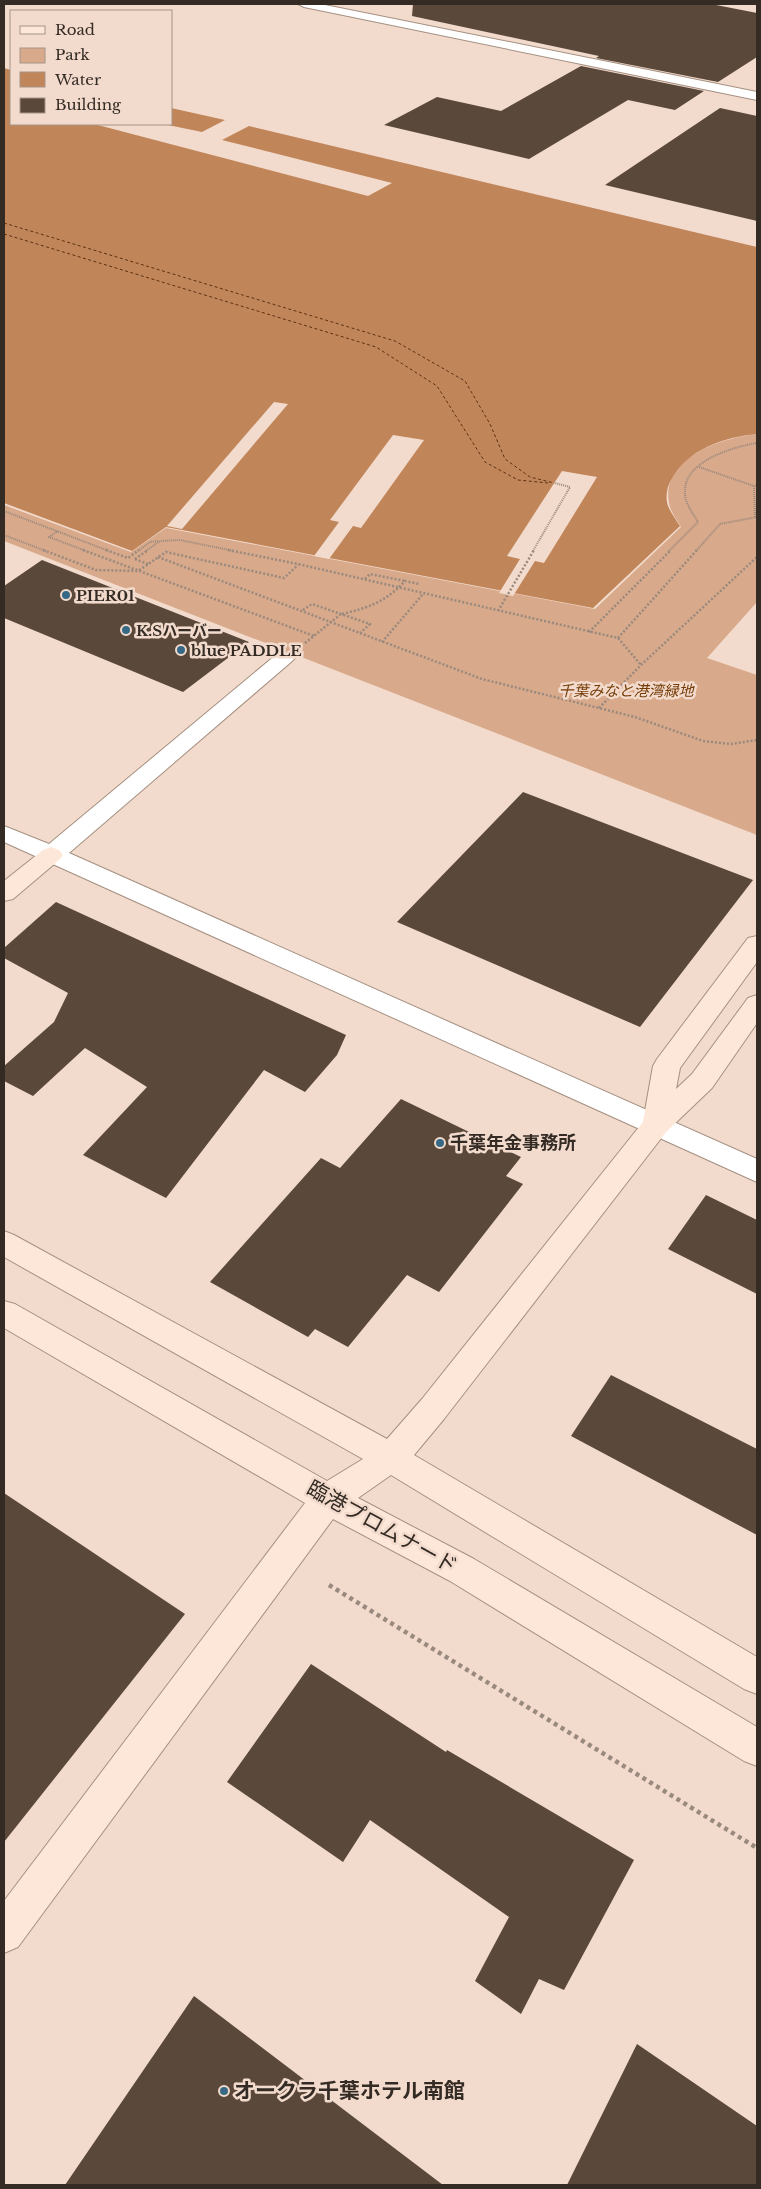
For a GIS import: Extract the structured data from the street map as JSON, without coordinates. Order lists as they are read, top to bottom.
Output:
{
  "streets": {
    "street": ["臨港プロムナード"]
  },
  "parks": ["千葉みなと港湾緑地"],
  "places": [
    "PIER01",
    "K.Sハーバー",
    "blue PADDLE",
    "千葉年金事務所",
    "オークラ千葉ホテル南館"
  ],
  "legend": [
    "Road",
    "Park",
    "Water",
    "Building"
  ]
}
